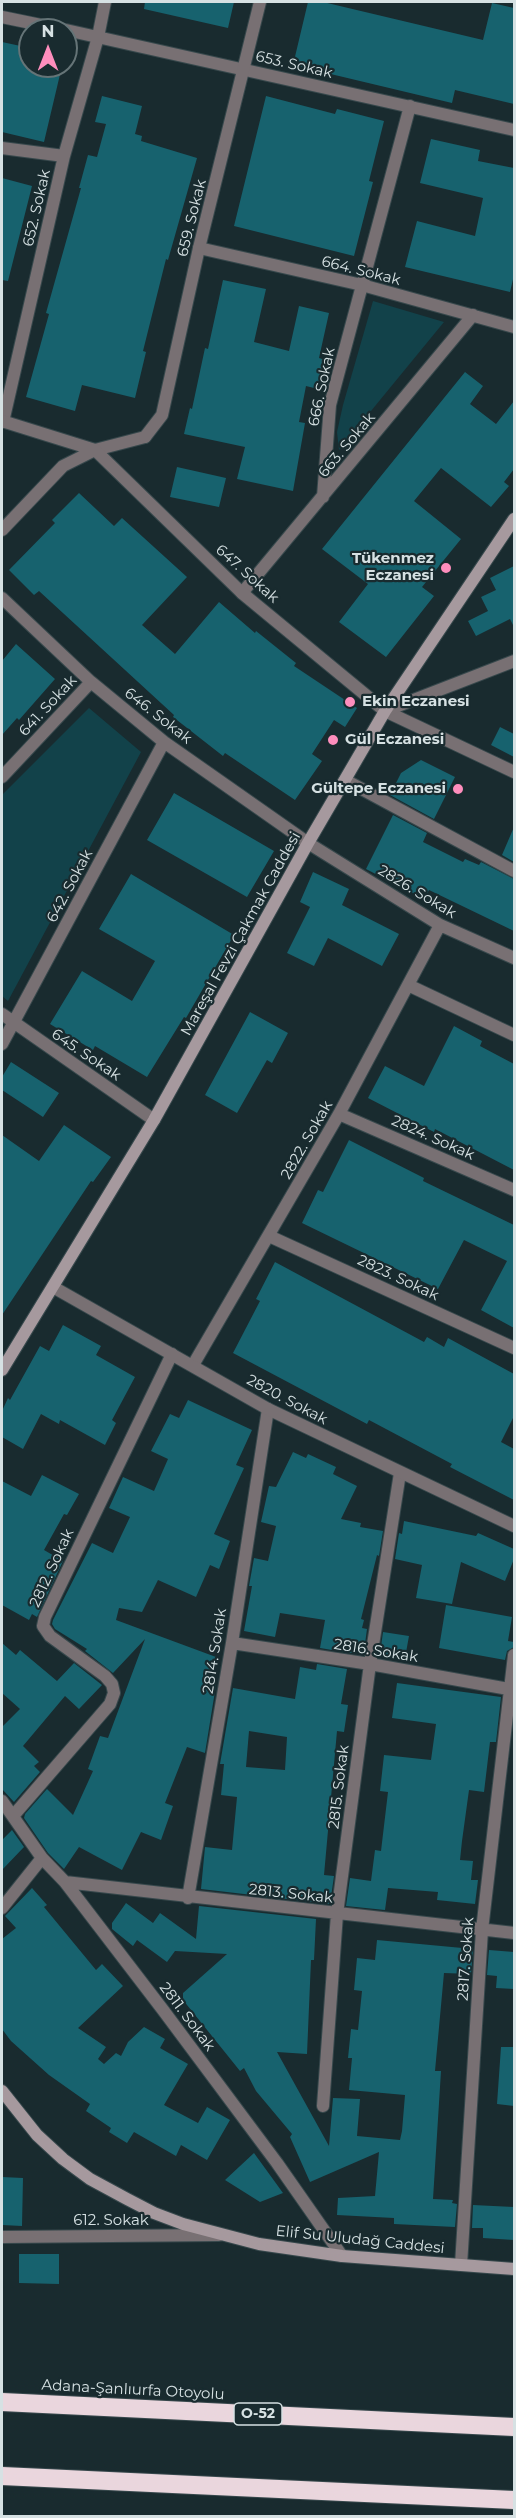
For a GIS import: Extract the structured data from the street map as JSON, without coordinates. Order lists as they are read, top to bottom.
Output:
{
  "streets": {
    "highway": ["Adana-Şanlıurfa Otoyolu", "O-52"],
    "main road": ["Mareşal Fevzi Çakmak Caddesi", "Elif Su Uludağ Caddesi"],
    "street": [
      "653. Sokak",
      "652. Sokak",
      "659. Sokak",
      "664. Sokak",
      "666. Sokak",
      "663. Sokak",
      "647. Sokak",
      "641. Sokak",
      "646. Sokak",
      "642. Sokak",
      "2826. Sokak",
      "645. Sokak",
      "2824. Sokak",
      "2822. Sokak",
      "2823. Sokak",
      "2820. Sokak",
      "2812. Sokak",
      "2814. Sokak",
      "2816. Sokak",
      "2815. Sokak",
      "2813. Sokak",
      "2817. Sokak",
      "2811. Sokak",
      "612. Sokak"
    ]
  },
  "crossings": [
    ["653. Sokak", "652. Sokak"],
    ["653. Sokak", "659. Sokak"],
    ["653. Sokak", "666. Sokak"],
    ["659. Sokak", "664. Sokak"],
    ["659. Sokak", "647. Sokak"],
    ["664. Sokak", "666. Sokak"],
    ["664. Sokak", "663. Sokak"],
    ["666. Sokak", "663. Sokak"],
    ["663. Sokak", "647. Sokak"],
    ["647. Sokak", "Mareşal Fevzi Çakmak Caddesi"],
    ["641. Sokak", "646. Sokak"],
    ["646. Sokak", "642. Sokak"],
    ["646. Sokak", "2826. Sokak"],
    ["646. Sokak", "Mareşal Fevzi Çakmak Caddesi"],
    ["642. Sokak", "645. Sokak"],
    ["2826. Sokak", "Mareşal Fevzi Çakmak Caddesi"],
    ["2826. Sokak", "2822. Sokak"],
    ["Mareşal Fevzi Çakmak Caddesi", "645. Sokak"],
    ["Mareşal Fevzi Çakmak Caddesi", "2820. Sokak"],
    ["2824. Sokak", "2822. Sokak"],
    ["2822. Sokak", "2823. Sokak"],
    ["2822. Sokak", "2820. Sokak"],
    ["2820. Sokak", "2812. Sokak"],
    ["2820. Sokak", "2814. Sokak"],
    ["2820. Sokak", "2815. Sokak"],
    ["2812. Sokak", "2811. Sokak"],
    ["2814. Sokak", "2816. Sokak"],
    ["2814. Sokak", "2813. Sokak"],
    ["2816. Sokak", "2815. Sokak"],
    ["2816. Sokak", "2817. Sokak"],
    ["2815. Sokak", "2813. Sokak"],
    ["2813. Sokak", "2817. Sokak"],
    ["2813. Sokak", "2811. Sokak"],
    ["2817. Sokak", "Elif Su Uludağ Caddesi"],
    ["2811. Sokak", "Elif Su Uludağ Caddesi"],
    ["612. Sokak", "Elif Su Uludağ Caddesi"]
  ],
  "places": [
    "Tükenmez Eczanesi",
    "Ekin Eczanesi",
    "Gül Eczanesi",
    "Gültepe Eczanesi"
  ],
  "north": "top"
}
